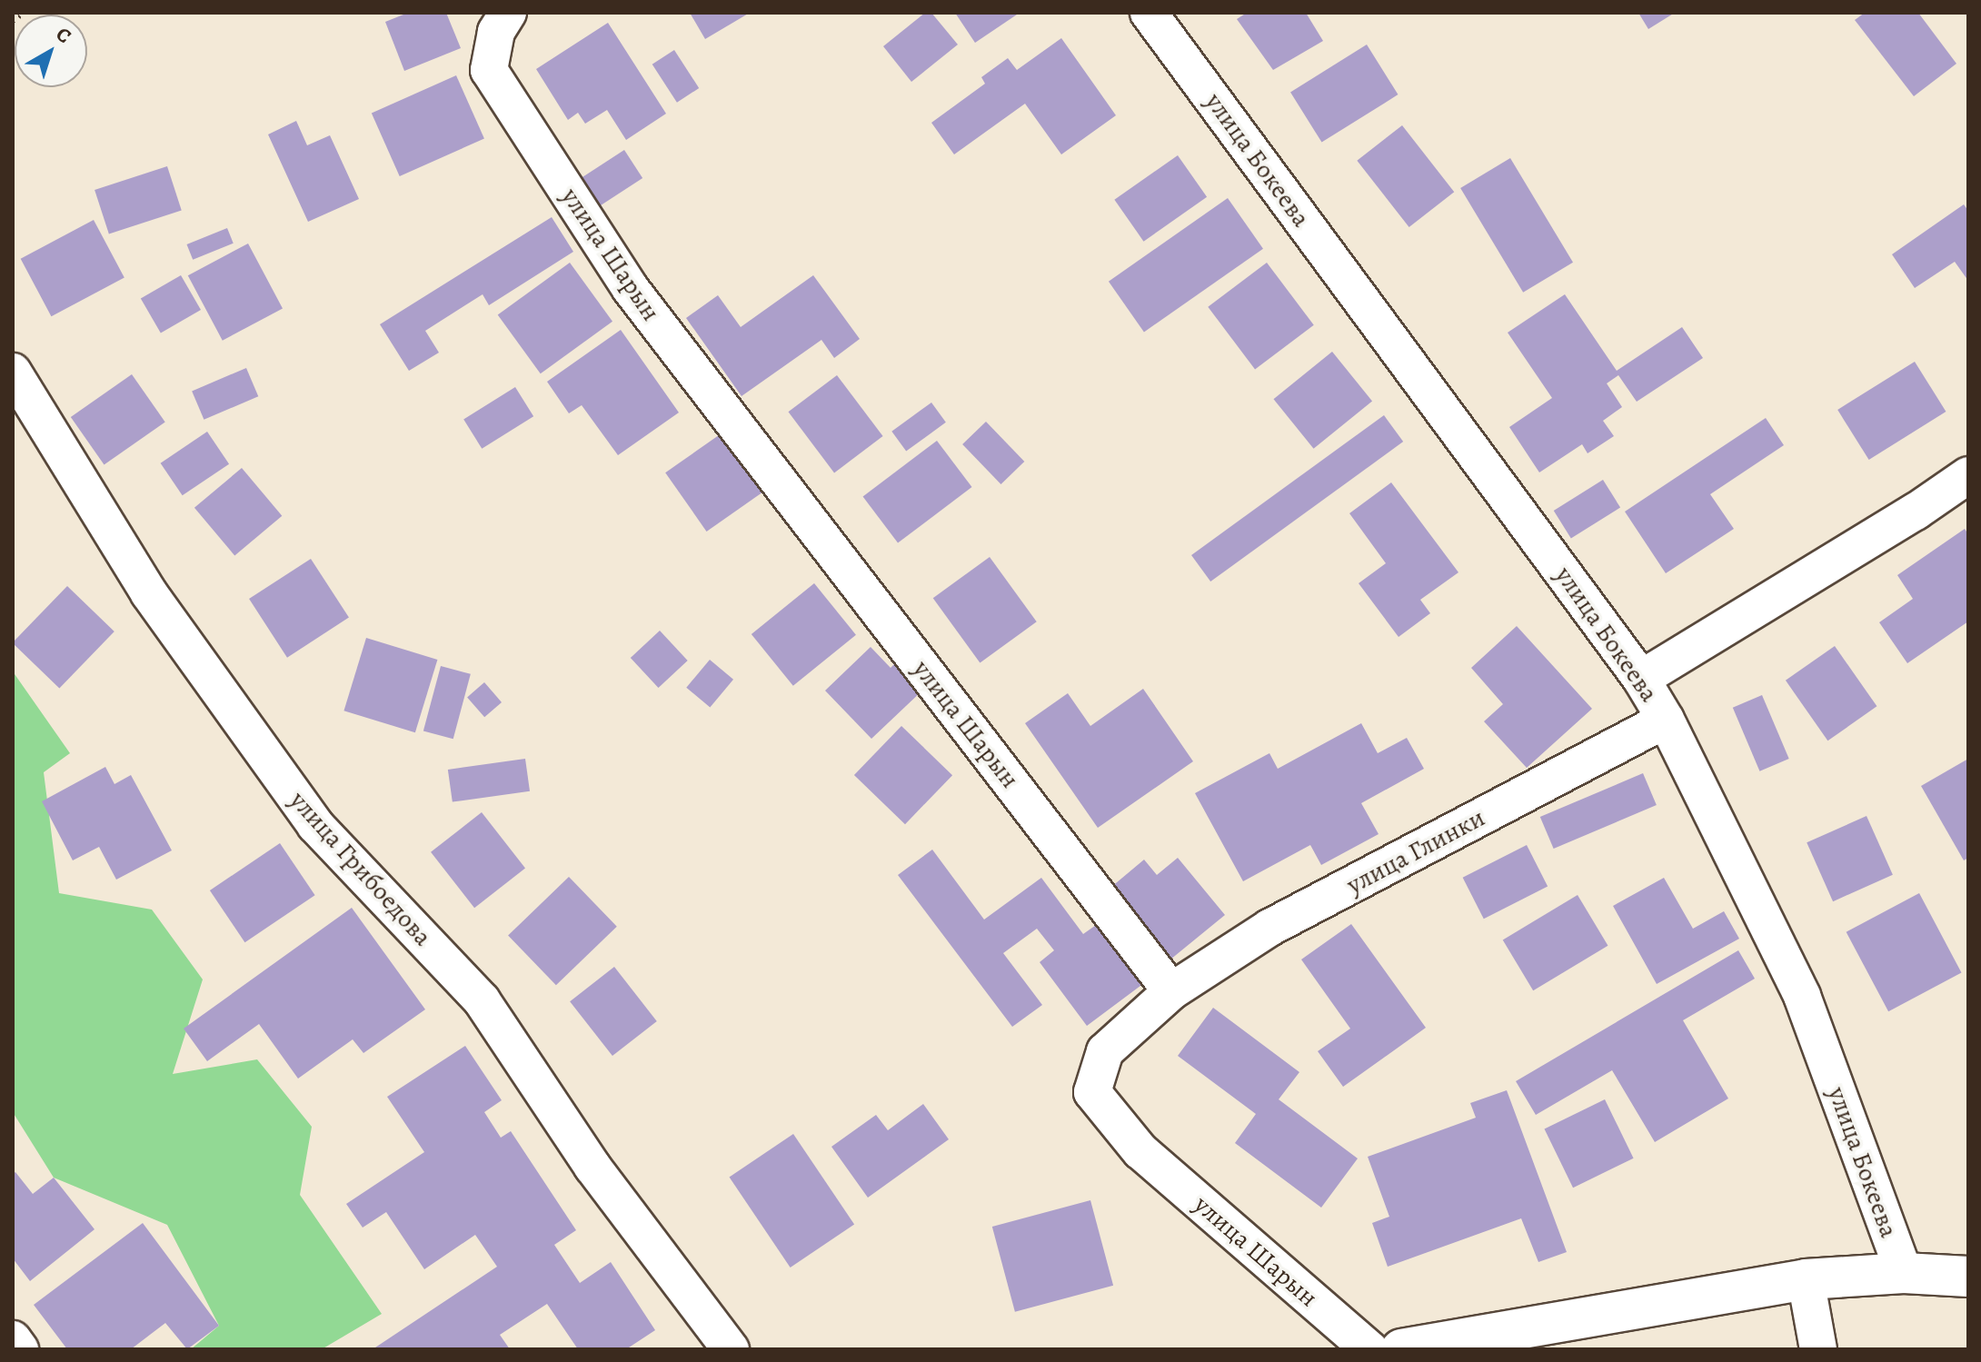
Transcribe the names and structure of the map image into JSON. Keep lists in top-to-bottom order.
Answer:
{
  "streets": {
    "street": [
      "улица Бокеева",
      "улица Шарын",
      "улица Глинки",
      "улица Грибоедова"
    ]
  },
  "crossings": [
    ["улица Бокеева", "улица Глинки"],
    ["улица Шарын", "улица Глинки"]
  ],
  "north": "top right"
}
